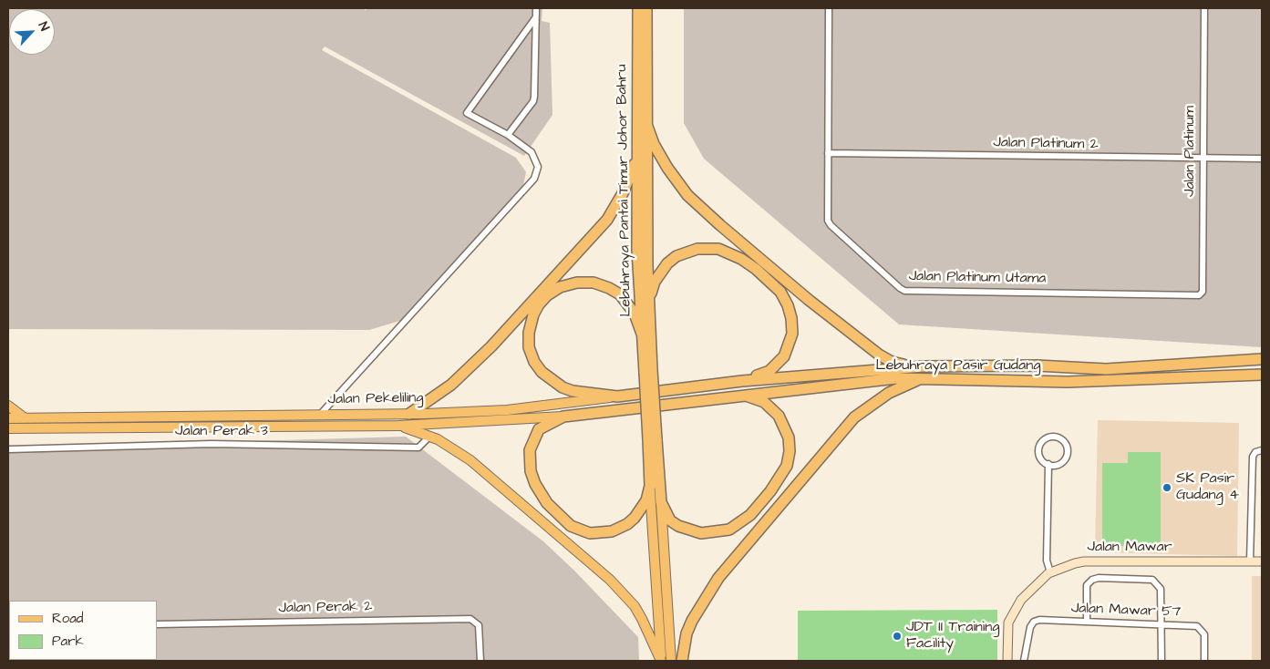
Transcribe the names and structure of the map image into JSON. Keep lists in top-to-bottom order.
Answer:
{
  "streets": {
    "highway": ["Lebuhraya Pantai Timur Johor Bahru", "Lebuhraya Pasir Gudang", "Jalan Pekeliling"],
    "street": [
      "Jalan Platinum 2",
      "Jalan Platinum",
      "Jalan Platinum Utama",
      "Jalan Perak 3",
      "Jalan Mawar",
      "Jalan Perak 2",
      "Jalan Mawar 57"
    ]
  },
  "crossings": [
    ["Jalan Platinum 2", "Jalan Platinum"],
    ["Jalan Platinum 2", "Jalan Platinum Utama"],
    ["Jalan Platinum", "Jalan Platinum Utama"],
    ["Lebuhraya Pasir Gudang", "Jalan Pekeliling"]
  ],
  "places": ["SK Pasir Gudang 4", "JDT II Training Facility"],
  "legend": ["Road", "Park"],
  "north": "top right"
}
